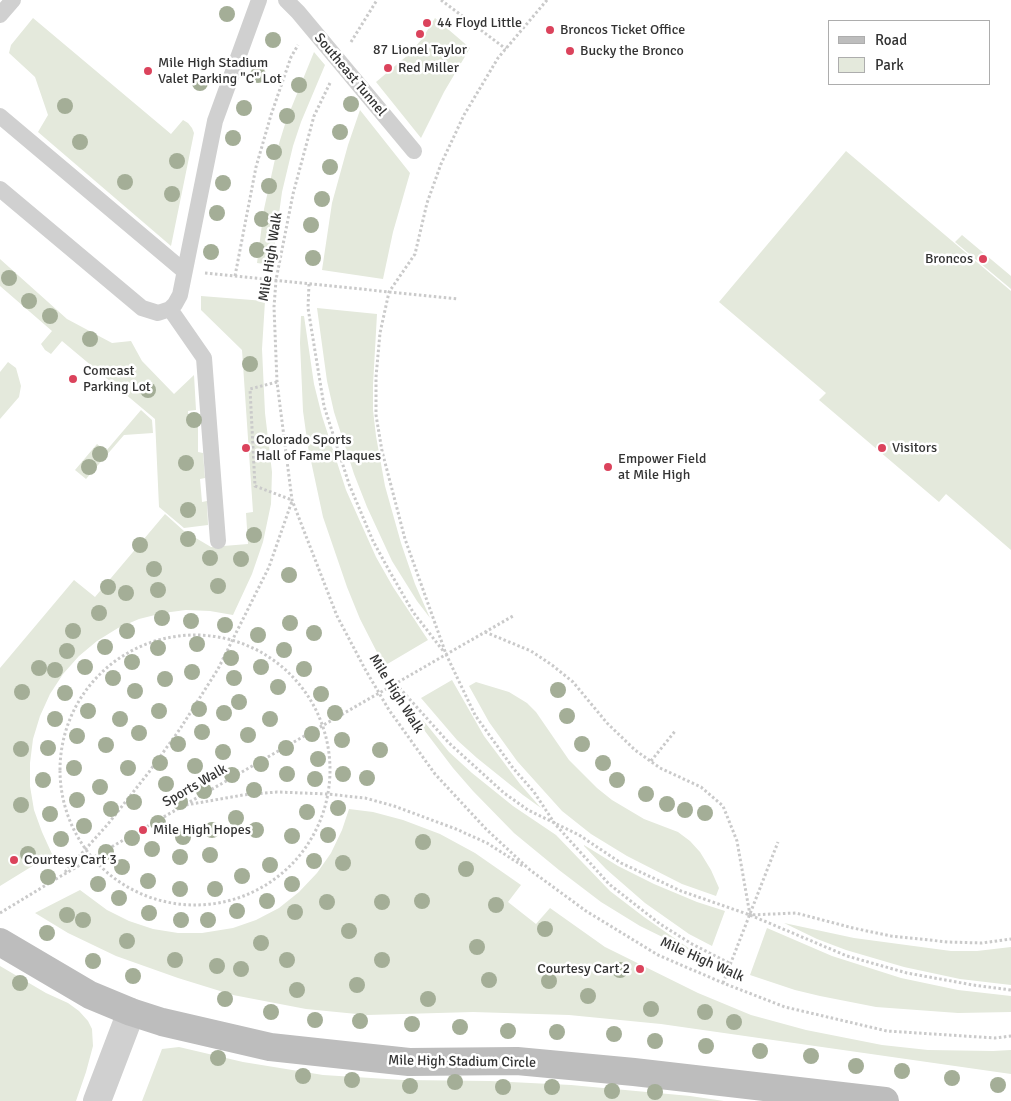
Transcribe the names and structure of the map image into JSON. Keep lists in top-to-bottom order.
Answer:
{
  "streets": {
    "street": ["Mile High Stadium Circle"],
    "lane": ["Southeast Tunnel"],
    "path": ["Mile High Walk", "Sports Walk"]
  },
  "crossings": [
    ["Southeast Tunnel", "Mile High Walk"],
    ["Mile High Walk", "Sports Walk"]
  ],
  "places": [
    "44 Floyd Little",
    "Broncos Ticket Office",
    "87 Lionel Taylor",
    "Bucky the Bronco",
    "Red Miller",
    "Mile High Stadium Valet Parking \"C\" Lot",
    "Broncos",
    "Comcast Parking Lot",
    "Colorado Sports Hall of Fame Plaques",
    "Visitors",
    "Empower Field at Mile High",
    "Mile High Hopes",
    "Courtesy Cart 3",
    "Courtesy Cart 2"
  ],
  "legend": ["Road", "Park"]
}
